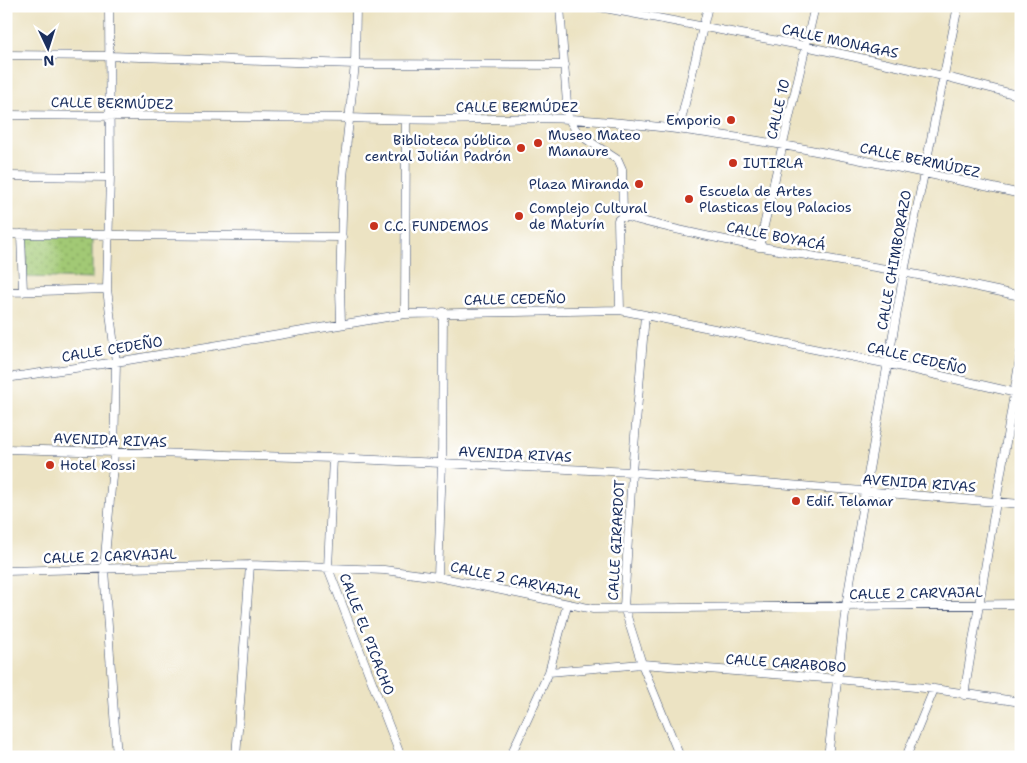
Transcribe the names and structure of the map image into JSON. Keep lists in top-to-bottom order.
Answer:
{
  "streets": {
    "street": [
      "CALLE MONAGAS",
      "CALLE BERMÚDEZ",
      "CALLE 10",
      "CALLE BOYACÁ",
      "CALLE CHIMBORAZO",
      "CALLE CEDEÑO",
      "AVENIDA RIVAS",
      "CALLE GIRARDOT",
      "CALLE 2 CARVAJAL",
      "CALLE EL PICACHO",
      "CALLE CARABOBO"
    ]
  },
  "crossings": [
    ["CALLE MONAGAS", "CALLE 10"],
    ["CALLE MONAGAS", "CALLE CHIMBORAZO"],
    ["CALLE BERMÚDEZ", "CALLE 10"],
    ["CALLE BERMÚDEZ", "CALLE CHIMBORAZO"],
    ["CALLE 10", "CALLE BOYACÁ"],
    ["CALLE BOYACÁ", "CALLE CHIMBORAZO"],
    ["CALLE CHIMBORAZO", "CALLE CEDEÑO"],
    ["CALLE CHIMBORAZO", "AVENIDA RIVAS"],
    ["CALLE CHIMBORAZO", "CALLE 2 CARVAJAL"],
    ["CALLE CHIMBORAZO", "CALLE CARABOBO"],
    ["CALLE CEDEÑO", "CALLE GIRARDOT"],
    ["AVENIDA RIVAS", "CALLE GIRARDOT"],
    ["AVENIDA RIVAS", "CALLE EL PICACHO"],
    ["CALLE GIRARDOT", "CALLE 2 CARVAJAL"],
    ["CALLE GIRARDOT", "CALLE CARABOBO"],
    ["CALLE 2 CARVAJAL", "CALLE EL PICACHO"]
  ],
  "places": [
    "Emporio",
    "Museo Mateo Manaure",
    "Biblioteca pública central Julián Padrón",
    "IUTIRLA",
    "Plaza Miranda",
    "Escuela de Artes Plasticas Eloy Palacios",
    "Complejo Cultural de Maturín",
    "C.C. FUNDEMOS",
    "Hotel Rossi",
    "Edif. Telamar"
  ],
  "north": "bottom"
}
